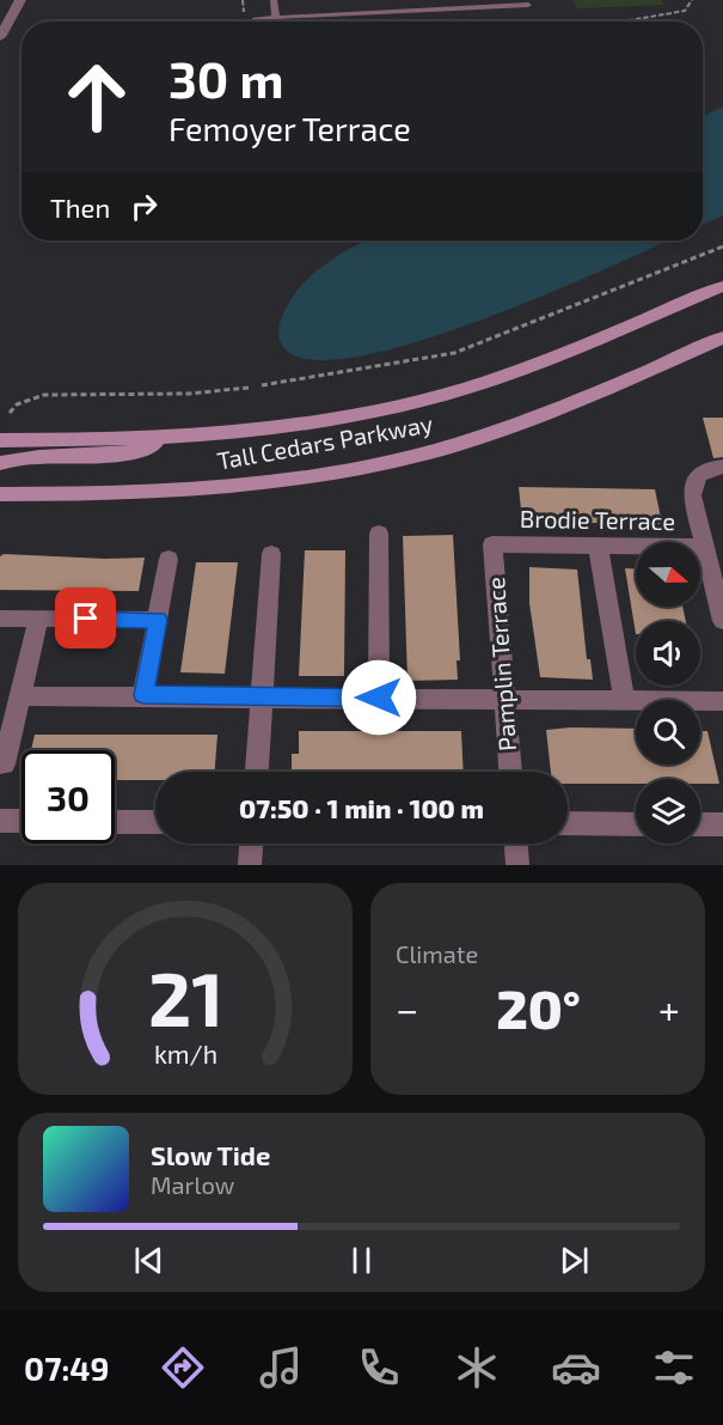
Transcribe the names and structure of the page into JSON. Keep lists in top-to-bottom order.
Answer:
{
  "streets": {
    "main road": ["Tall Cedars Parkway"],
    "street": ["Brodie Terrace", "Pamplin Terrace"]
  },
  "crossings": [
    ["Brodie Terrace", "Pamplin Terrace"]
  ],
  "north": "right",
  "page": {
    "turn": ["30 m", "Femoyer Terrace"],
    "then": "Then",
    "limit": "30",
    "trip": "07:50 · 1 min · 100 m",
    "tile": "Climate",
    "heat": ["−", "20°", "+"],
    "song": ["Slow Tide", "Marlow"],
    "tabs": "07:49",
    "gauge": ["21", "km/h"]
  }
}
